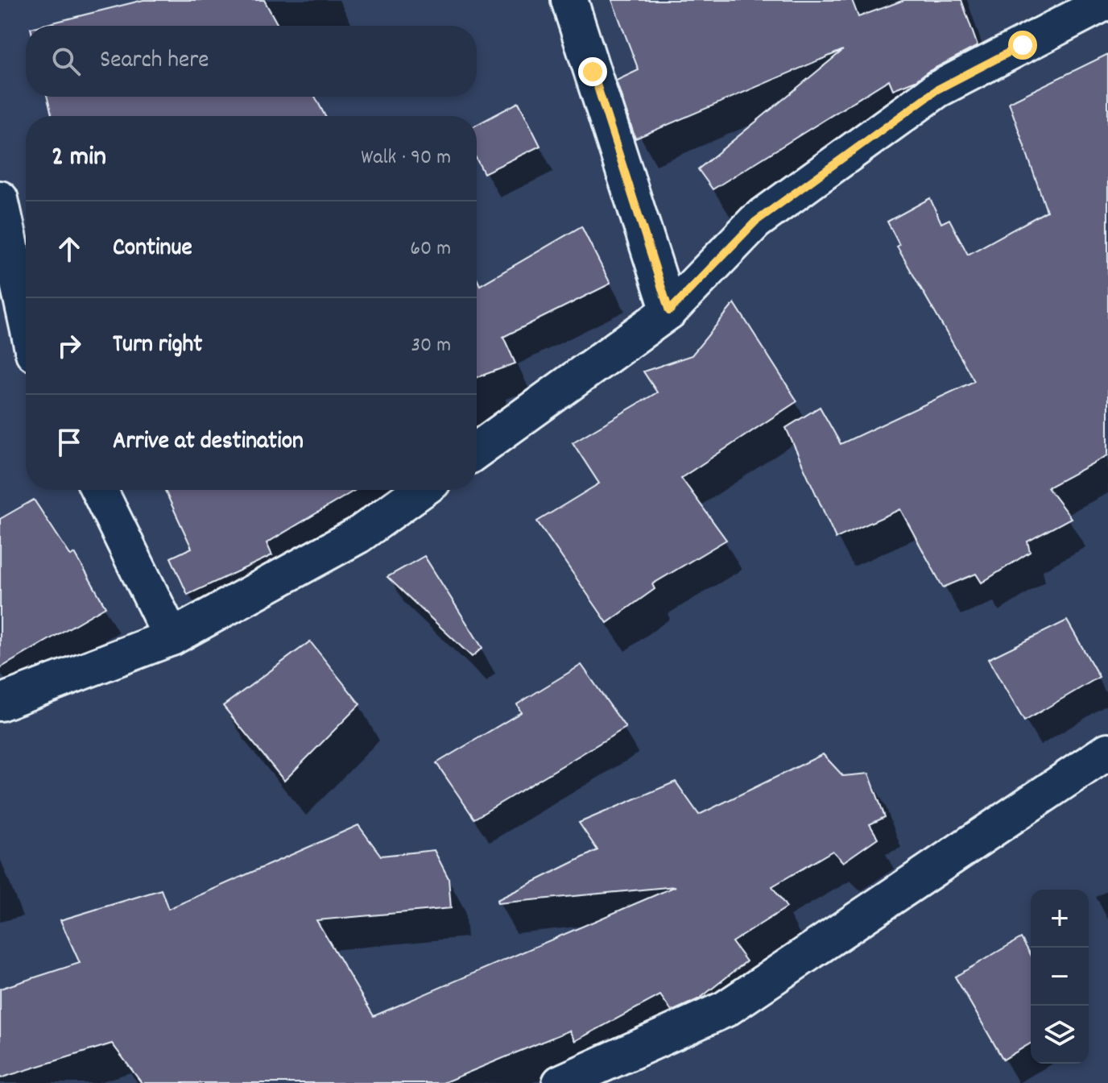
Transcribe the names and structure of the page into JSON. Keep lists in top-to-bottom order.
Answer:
{
  "page": {
    "search": "Search here",
    "heading": ["2 min", "Walk · 90 m"],
    "list": [
      ["Continue", "60 m"],
      ["Turn right", "30 m"],
      "Arrive at destination"
    ],
    "map_buttons": ["+", "−"]
  }
}
